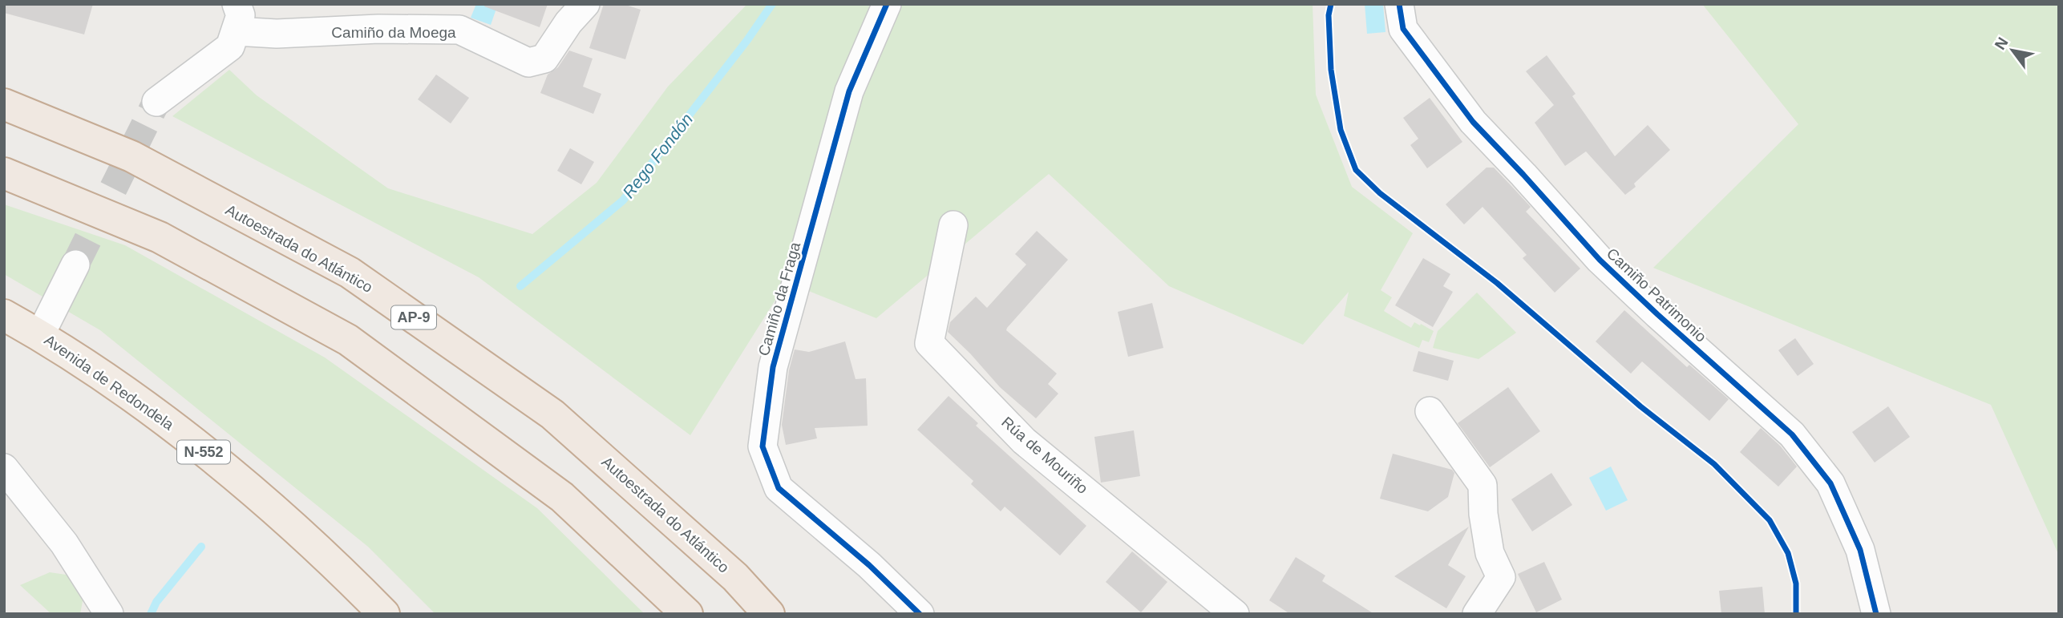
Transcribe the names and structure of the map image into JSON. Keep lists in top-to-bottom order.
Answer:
{
  "streets": {
    "highway": [
      "Autoestrada do Atlántico",
      "AP-9",
      "Avenida de Redondela",
      "N-552"
    ],
    "street": [
      "Camiño da Moega",
      "Camiño Patrimonio",
      "Camiño da Fraga",
      "Rúa de Mouriño"
    ]
  },
  "water": ["Rego Fondón"],
  "north": "top left"
}
